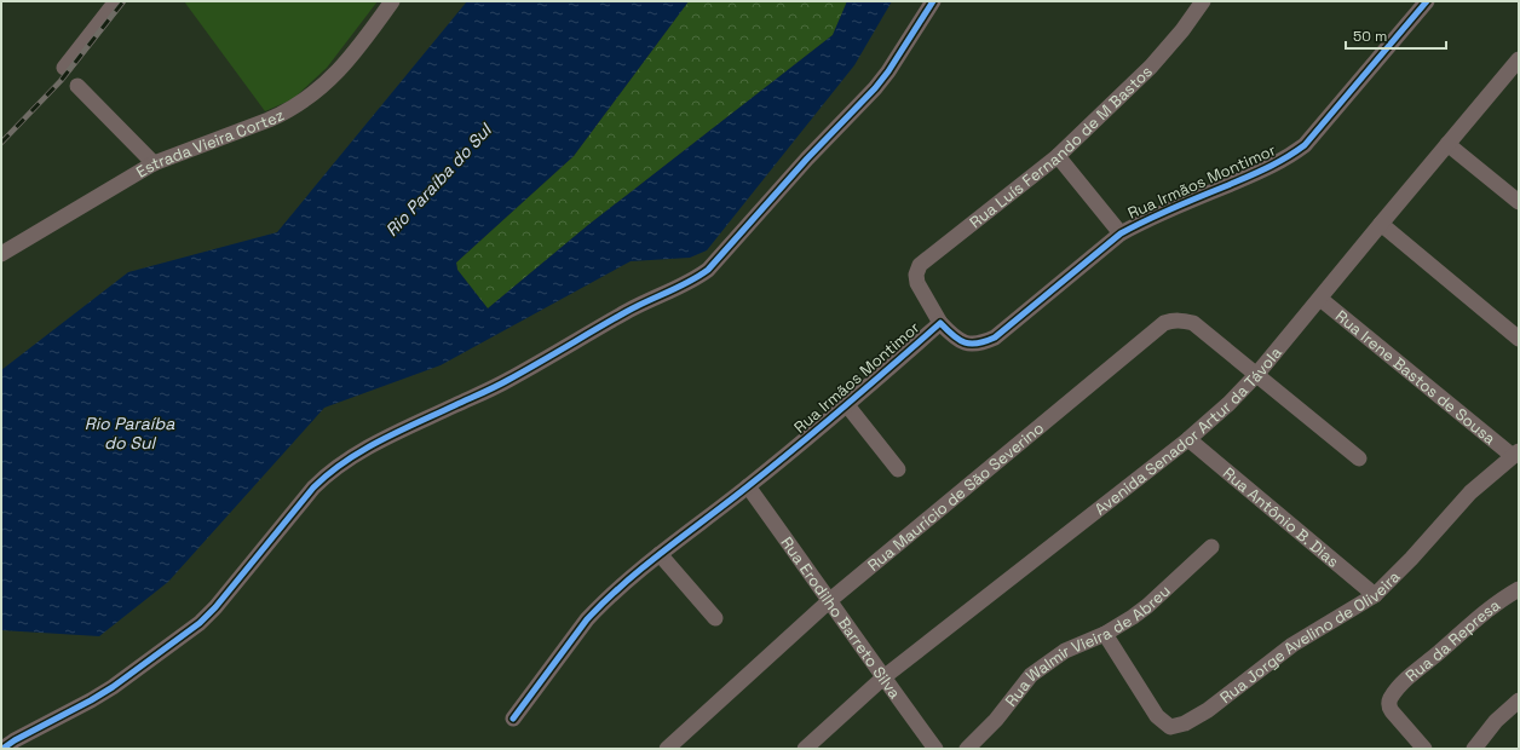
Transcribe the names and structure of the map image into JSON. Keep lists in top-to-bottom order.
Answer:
{
  "streets": {
    "street": [
      "Estrada Vieira Cortez",
      "Rua Luís Fernando de M Bastos",
      "Rua Irmãos Montimor",
      "Rua Irene Bastos de Sousa",
      "Avenida Senador Artur da Távola",
      "Rua Maurício de São Severino",
      "Rua Antônio B. Dias",
      "Rua Erodilho Barreto Silva",
      "Rua Jorge Avelino de Oliveira",
      "Rua da Represa",
      "Rua Walmir Vieira de Abreu"
    ]
  },
  "crossings": [
    ["Rua Luís Fernando de M Bastos", "Rua Irmãos Montimor"],
    ["Rua Irmãos Montimor", "Rua Erodilho Barreto Silva"],
    ["Rua Irene Bastos de Sousa", "Avenida Senador Artur da Távola"],
    ["Rua Irene Bastos de Sousa", "Rua Jorge Avelino de Oliveira"],
    ["Avenida Senador Artur da Távola", "Rua Maurício de São Severino"],
    ["Avenida Senador Artur da Távola", "Rua Antônio B. Dias"],
    ["Avenida Senador Artur da Távola", "Rua Erodilho Barreto Silva"],
    ["Rua Maurício de São Severino", "Rua Erodilho Barreto Silva"],
    ["Rua Antônio B. Dias", "Rua Jorge Avelino de Oliveira"],
    ["Rua Jorge Avelino de Oliveira", "Rua Walmir Vieira de Abreu"]
  ],
  "water": ["Rio Paraíba do Sul"],
  "scale_bar": "50 m"
}
